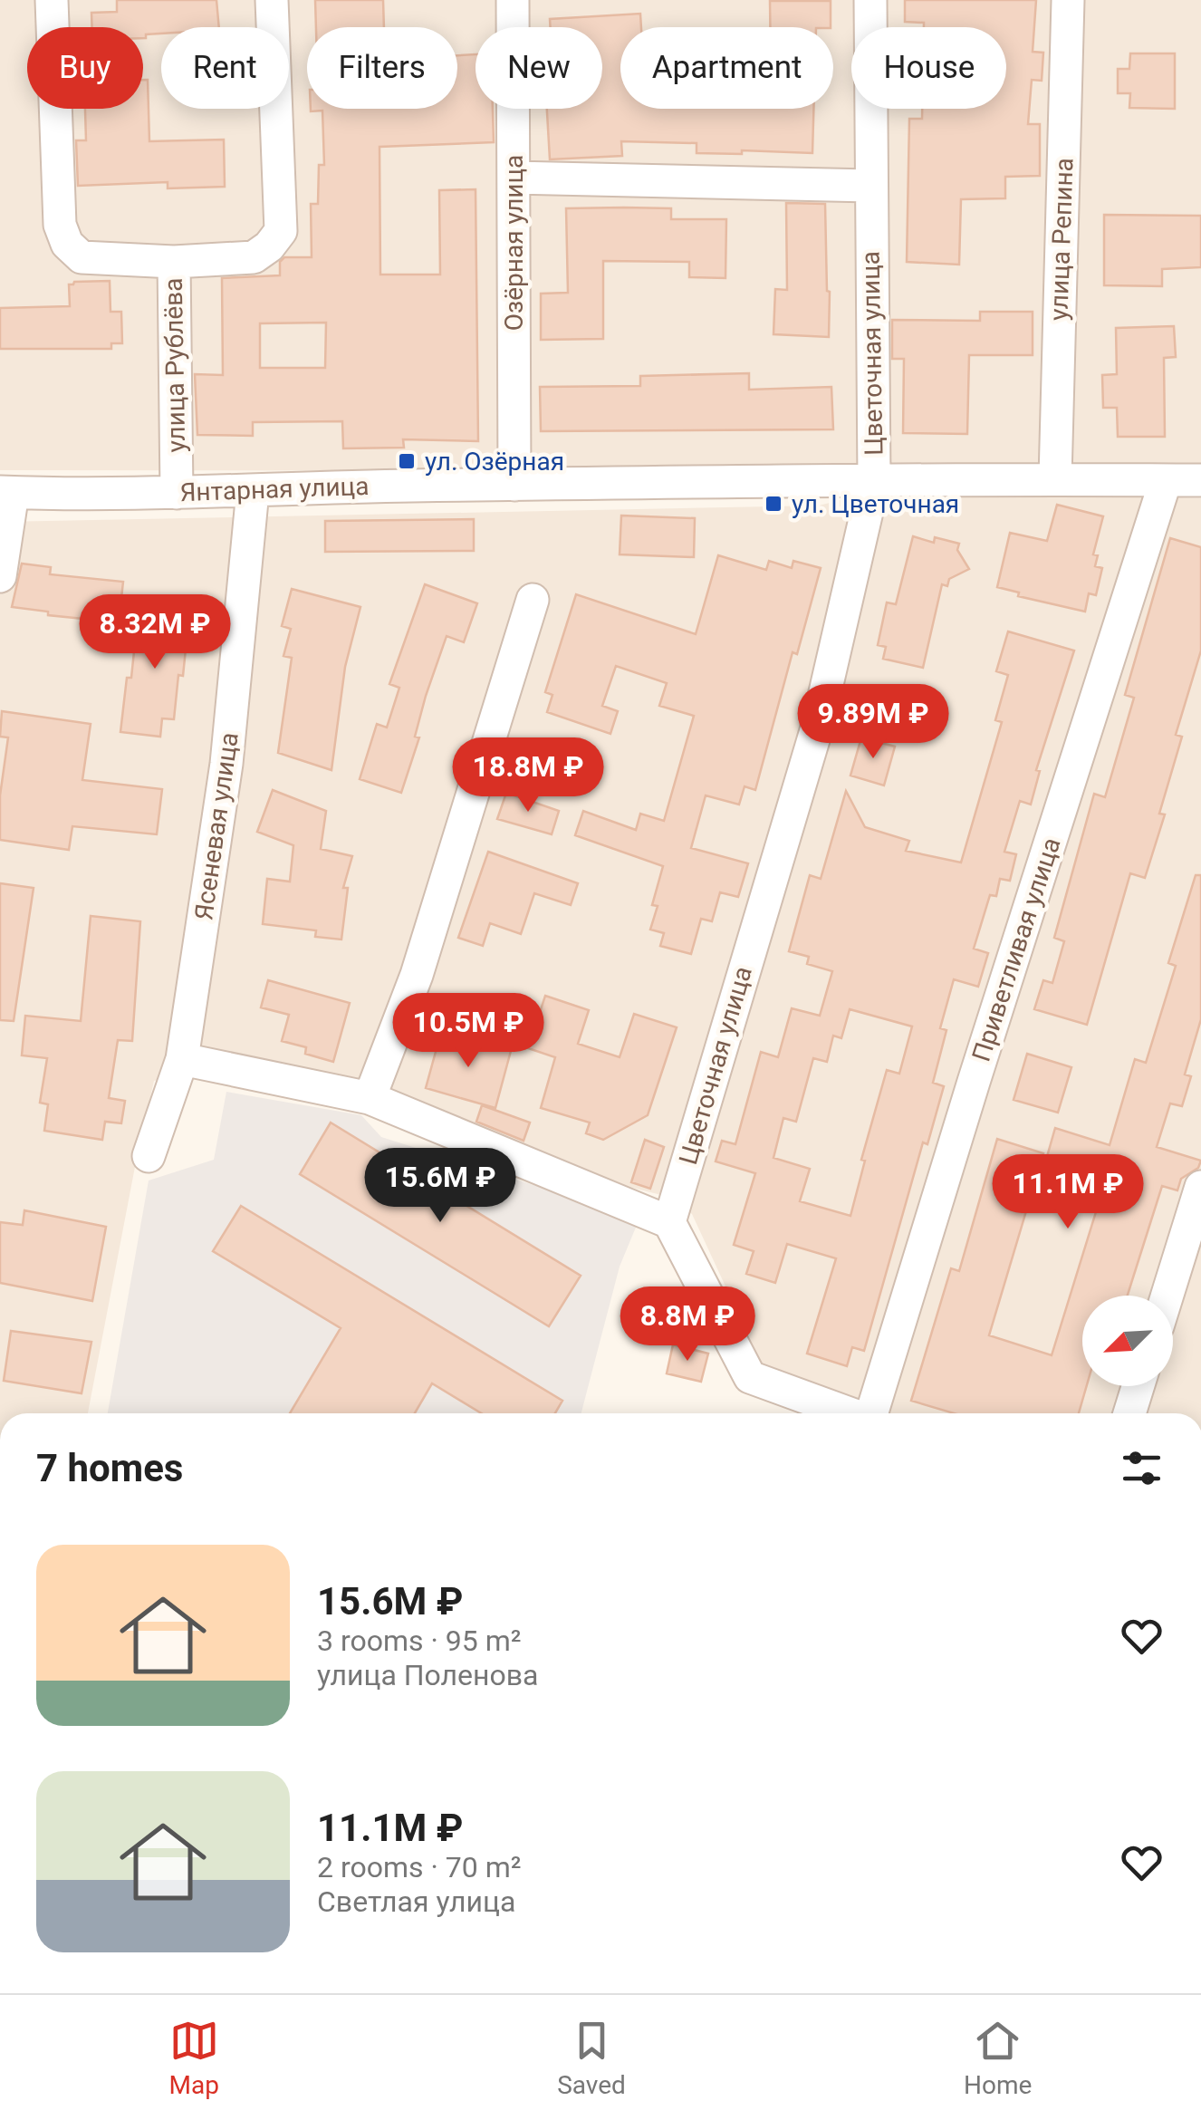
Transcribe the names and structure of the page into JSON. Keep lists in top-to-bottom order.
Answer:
{
  "streets": {
    "street": [
      "улица Репина",
      "Озёрная улица",
      "Цветочная улица",
      "улица Рублёва",
      "Янтарная улица",
      "Ясеневая улица",
      "Приветливая улица"
    ]
  },
  "crossings": [
    ["улица Репина", "Янтарная улица"],
    ["Озёрная улица", "Янтарная улица"],
    ["Цветочная улица", "Янтарная улица"],
    ["улица Рублёва", "Янтарная улица"],
    ["Янтарная улица", "Ясеневая улица"],
    ["Янтарная улица", "Приветливая улица"]
  ],
  "places": {
    "transit": ["ул. Озёрная", "ул. Цветочная"]
  },
  "north": "bottom left",
  "page": {
    "chip": [
      "Buy",
      "Rent",
      "Filters",
      "New",
      "Apartment",
      "House"
    ],
    "price": [
      "8.32M ₽",
      "9.89M ₽",
      "18.8M ₽",
      "10.5M ₽",
      "15.6M ₽",
      "11.1M ₽",
      "8.8M ₽"
    ],
    "heading": "7 homes",
    "list": [
      {
        "name": "15.6M ₽",
        "note": "3 rooms · 95 m² · улица Поленова"
      },
      {
        "name": "11.1M ₽",
        "note": "2 rooms · 70 m² · Светлая улица"
      }
    ],
    "tabs": ["Map", "Saved", "Home"]
  }
}
